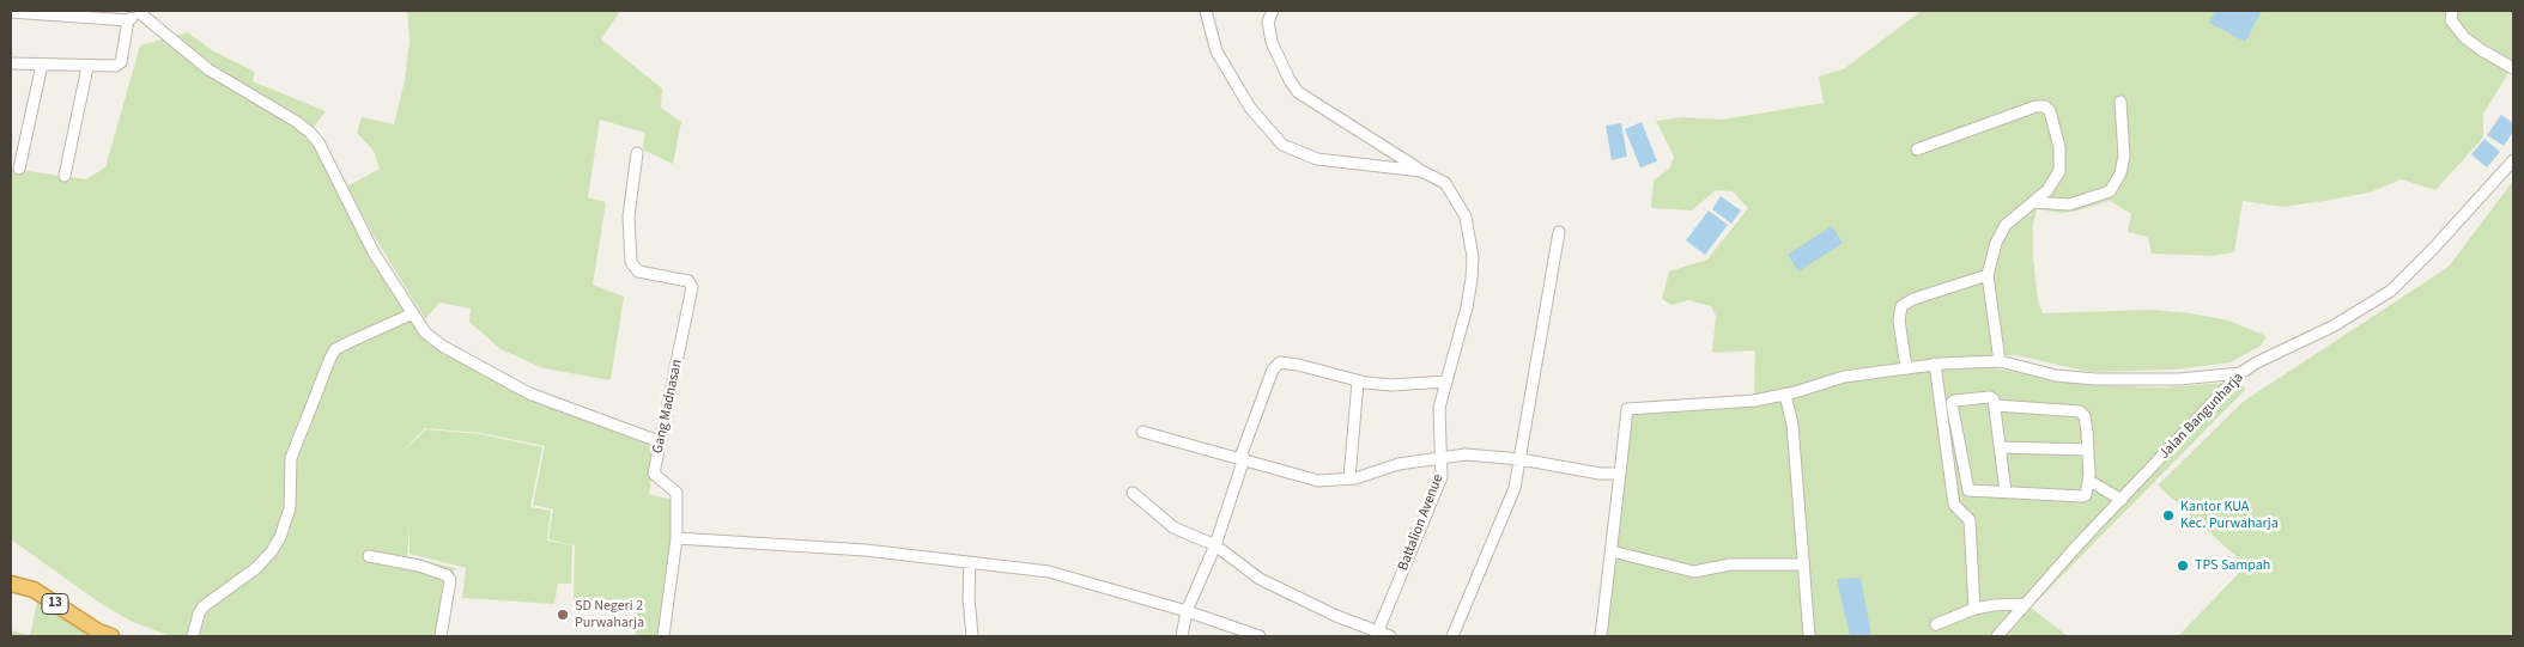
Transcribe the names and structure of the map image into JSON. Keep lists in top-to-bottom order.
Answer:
{
  "streets": {
    "highway": ["13"],
    "street": ["Gang Madnasan", "Jalan Bangunharja", "Battalion Avenue"]
  },
  "places": ["Kantor KUA Kec. Purwaharja", "TPS Sampah", "SD Negeri 2 Purwaharja"]
}
